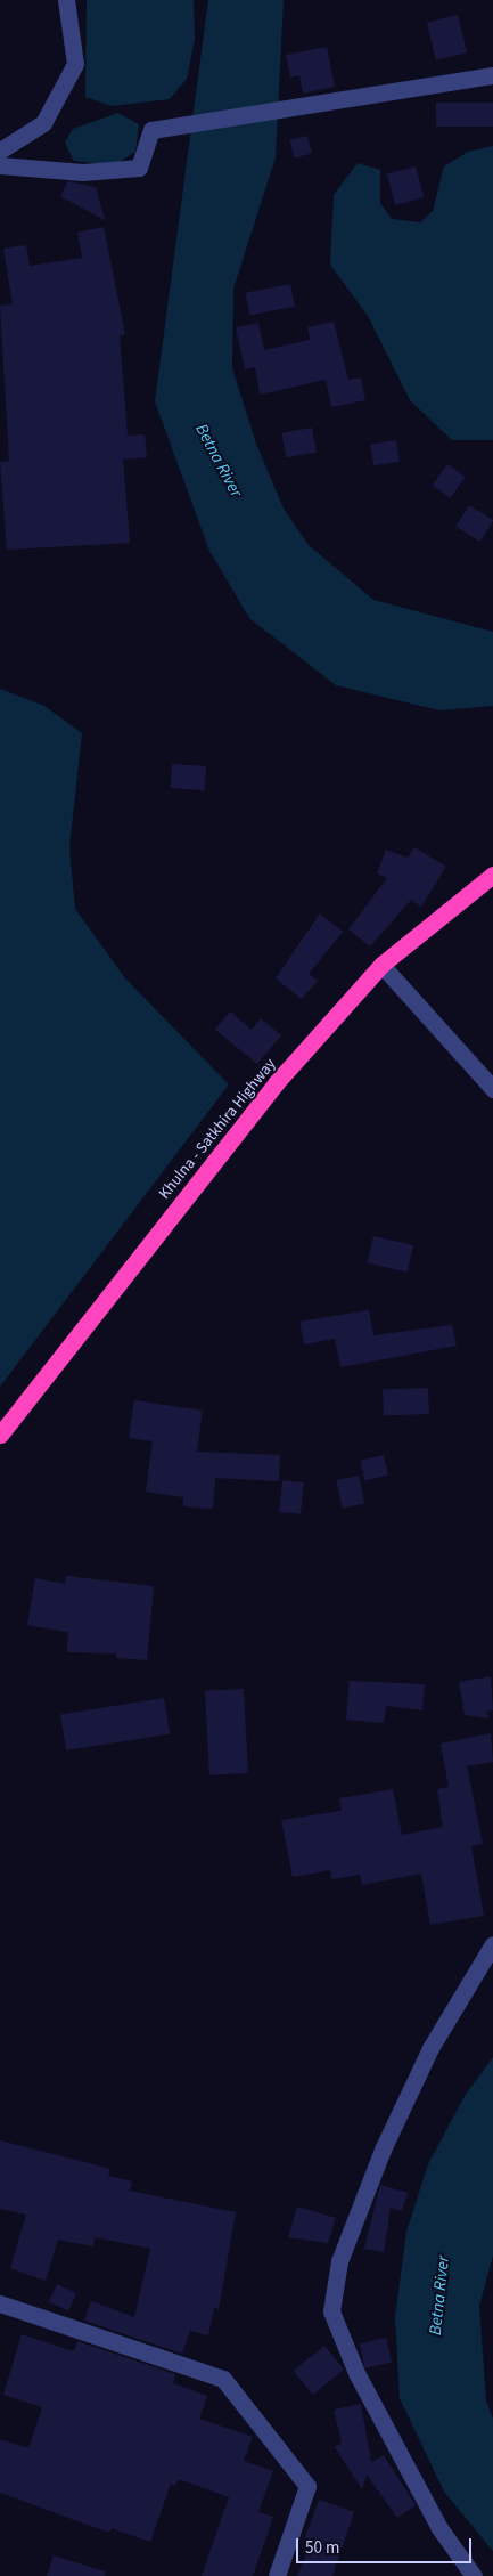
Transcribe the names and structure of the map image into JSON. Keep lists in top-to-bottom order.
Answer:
{
  "streets": {
    "highway": ["Khulna - Satkhira Highway"]
  },
  "water": ["Betna River"],
  "scale_bar": "50 m"
}
